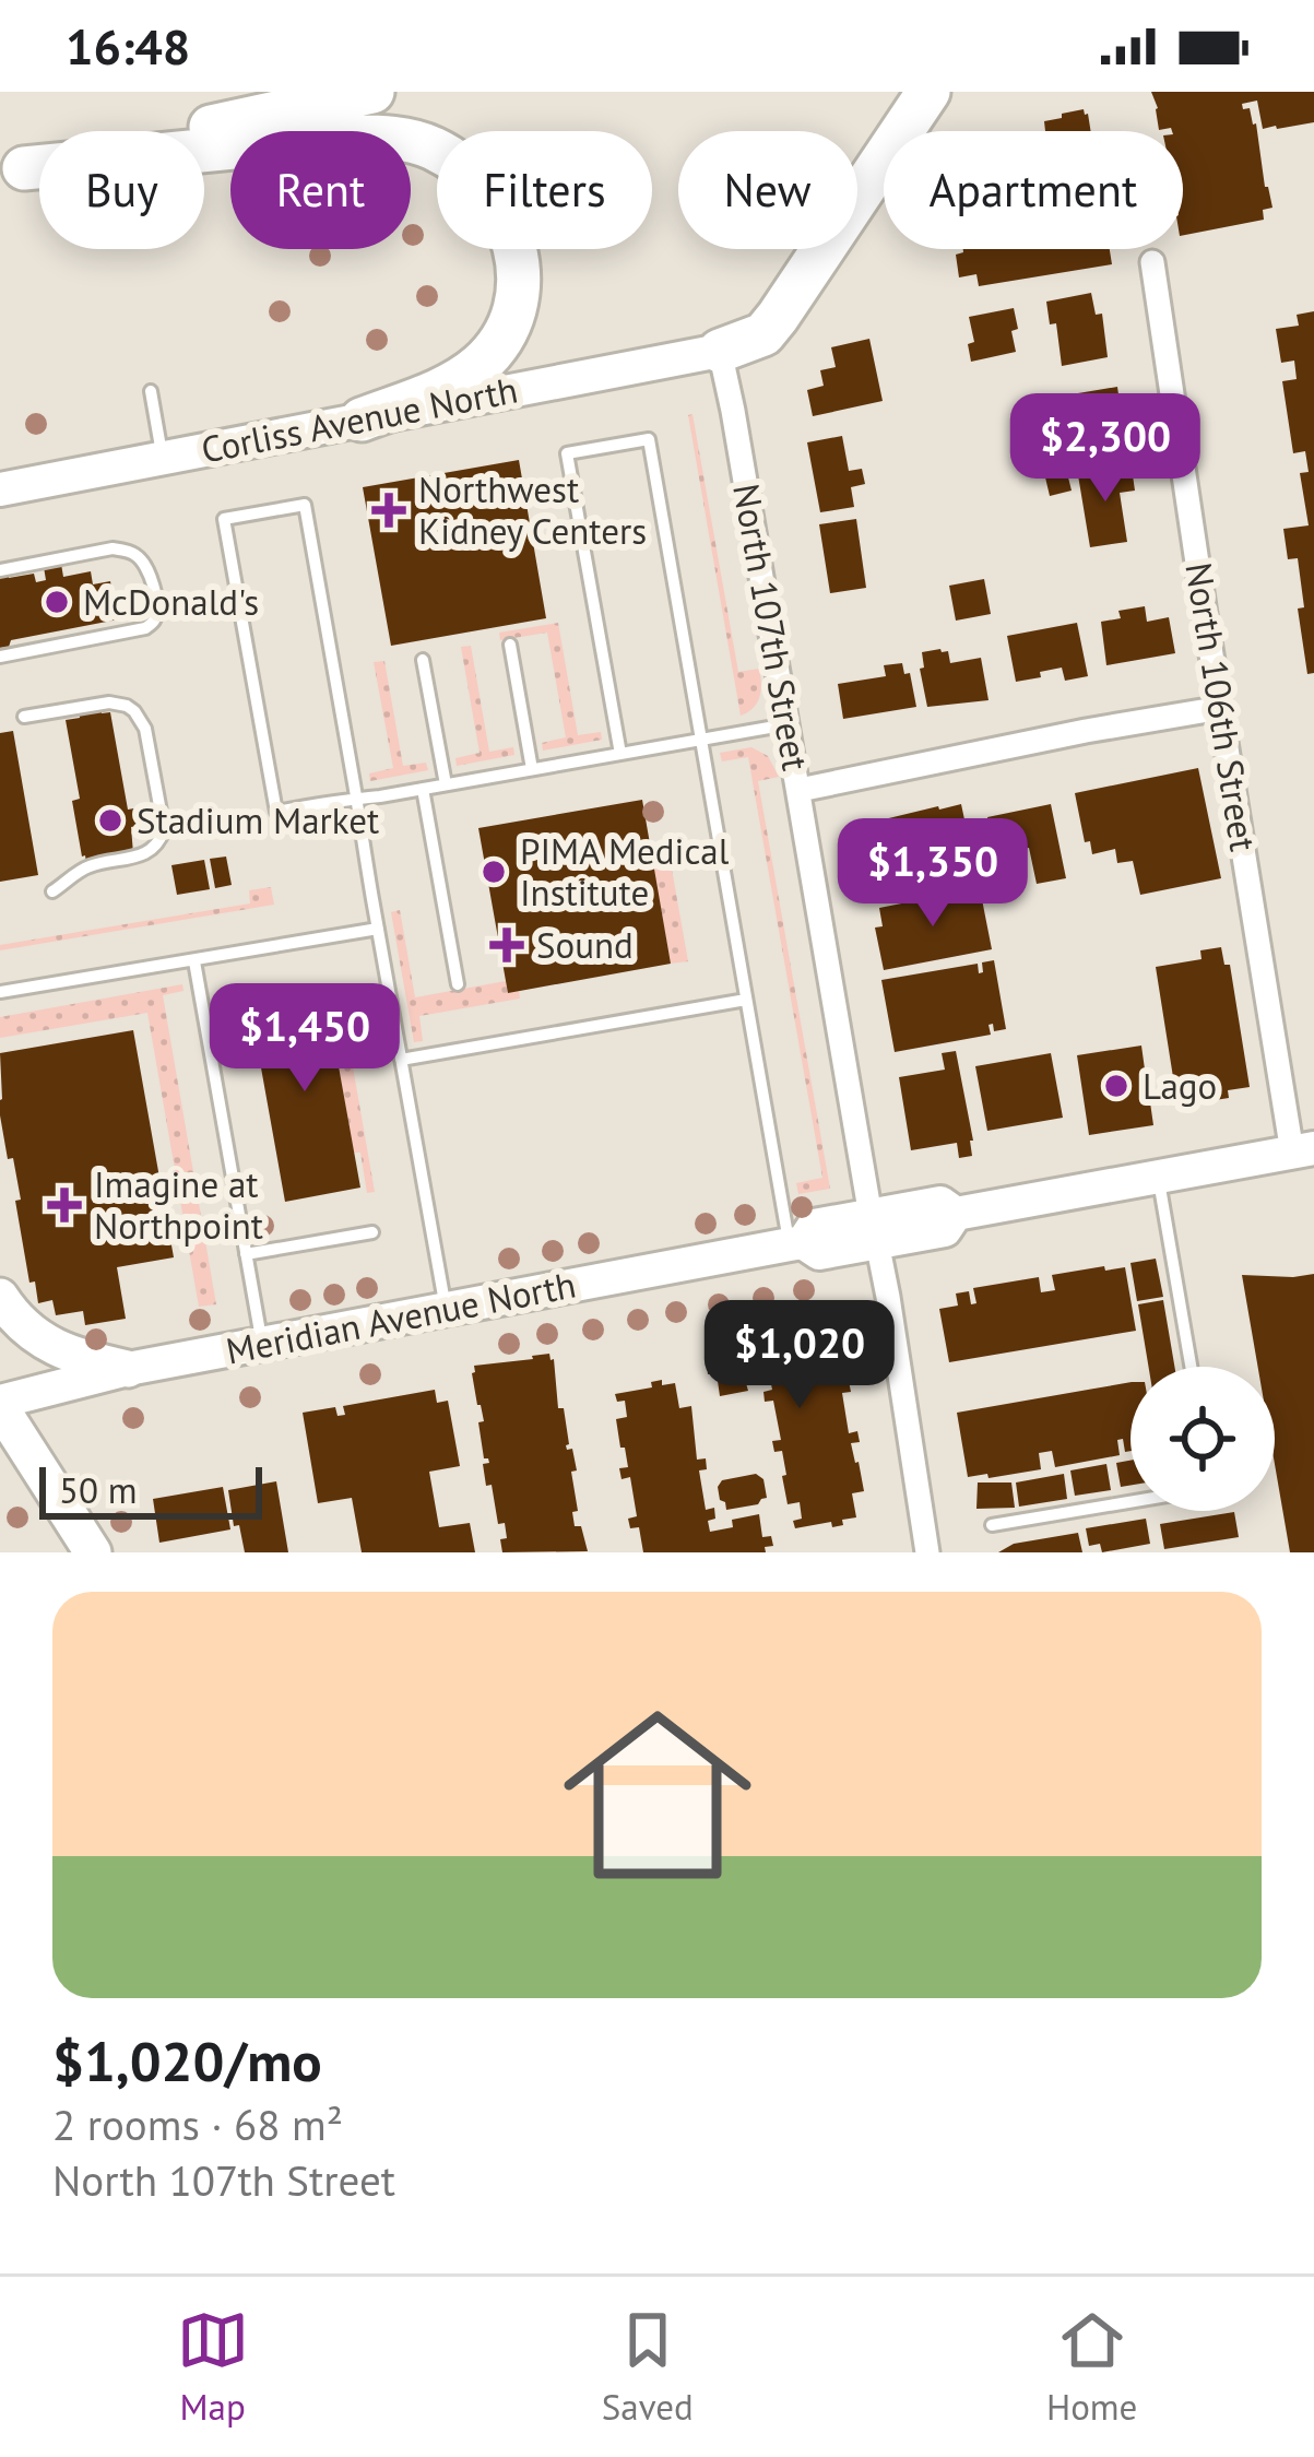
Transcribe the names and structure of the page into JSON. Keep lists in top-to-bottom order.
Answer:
{
  "streets": {
    "street": [
      "Corliss Avenue North",
      "North 107th Street",
      "North 106th Street",
      "Meridian Avenue North"
    ]
  },
  "crossings": [
    ["Corliss Avenue North", "North 107th Street"],
    ["North 107th Street", "Meridian Avenue North"],
    ["North 106th Street", "Meridian Avenue North"]
  ],
  "places": {
    "health": ["Northwest Kidney Centers", "Sound", "Imagine at Northpoint"],
    "other": [
      "McDonald's",
      "Stadium Market",
      "PIMA Medical Institute",
      "Lago"
    ]
  },
  "scale_bar": "50 m",
  "page": {
    "status": "16:48",
    "chip": [
      "Buy",
      "Rent",
      "Filters",
      "New",
      "Apartment"
    ],
    "price": [
      "$2,300",
      "$1,350",
      "$1,450",
      "$1,020"
    ],
    "scale": "50 m",
    "list": [
      {
        "name": "$1,020/mo",
        "note": "2 rooms · 68 m² · North 107th Street"
      }
    ],
    "tabs": ["Map", "Saved", "Home"]
  }
}
